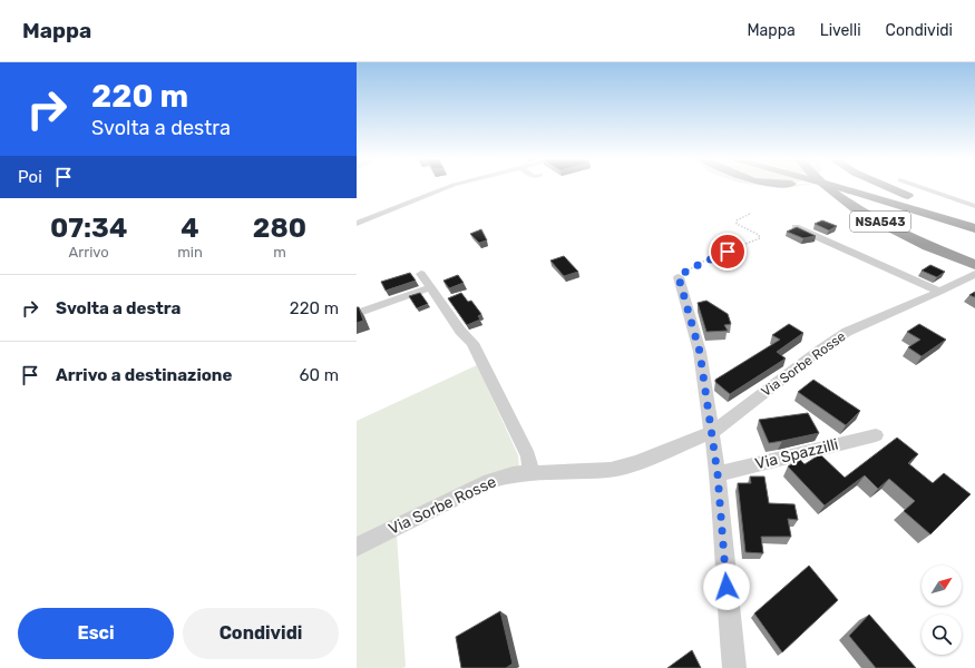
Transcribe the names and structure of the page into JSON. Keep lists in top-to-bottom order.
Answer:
{
  "streets": {
    "highway": ["NSA543"],
    "street": ["Via Sorbe Rosse", "Via Spazzilli"]
  },
  "north": "top right",
  "page": {
    "header": "Mappa",
    "nav": ["Mappa", "Livelli", "Condividi"],
    "turn": ["220 m", "Svolta a destra"],
    "then": "Poi",
    "eta": [
      "07:34",
      "Arrivo",
      "4",
      "min",
      "280",
      "m"
    ],
    "list": [
      {
        "name": "Svolta a destra",
        "value": "220 m"
      },
      {
        "name": "Arrivo a destinazione",
        "value": "60 m"
      }
    ],
    "buttons": ["Esci", "Condividi"]
  }
}
